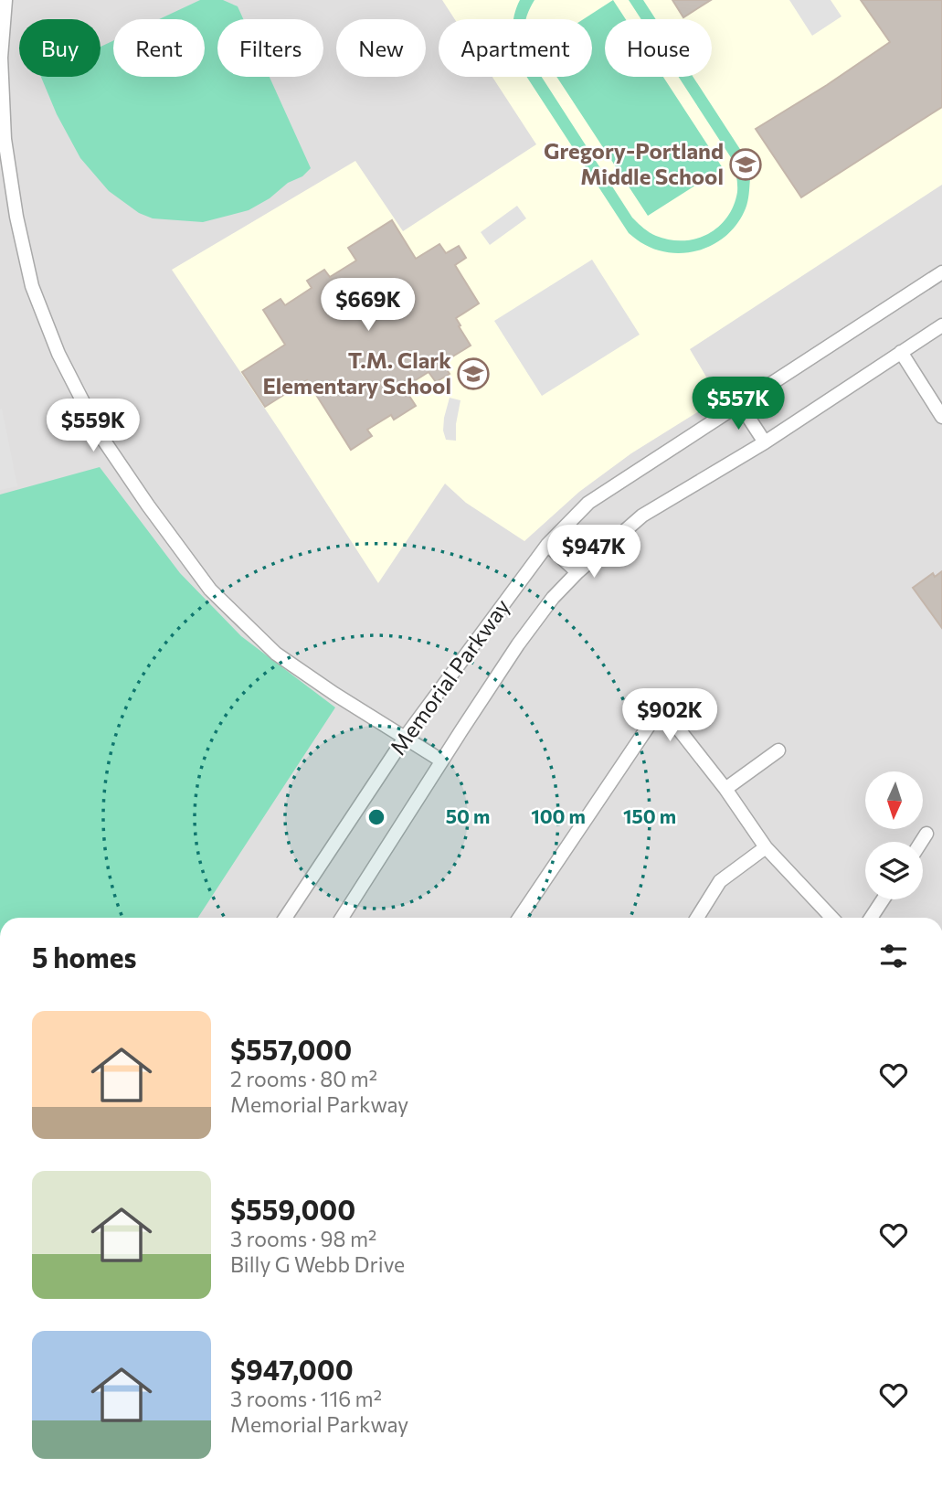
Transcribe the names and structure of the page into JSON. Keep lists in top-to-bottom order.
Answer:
{
  "streets": {
    "street": ["Memorial Parkway"]
  },
  "places": {
    "school or university": ["Gregory-Portland Middle School", "T.M. Clark Elementary School"]
  },
  "north": "bottom",
  "page": {
    "chip": [
      "Buy",
      "Rent",
      "Filters",
      "New",
      "Apartment",
      "House"
    ],
    "price": [
      "$669K",
      "$557K",
      "$559K",
      "$947K",
      "$902K"
    ],
    "heading": "5 homes",
    "list": [
      {
        "name": "$557,000",
        "note": "2 rooms · 80 m² · Memorial Parkway"
      },
      {
        "name": "$559,000",
        "note": "3 rooms · 98 m² · Billy G Webb Drive"
      },
      {
        "name": "$947,000",
        "note": "3 rooms · 116 m² · Memorial Parkway"
      }
    ]
  },
  "rings": ["50 m", "100 m", "150 m"]
}
